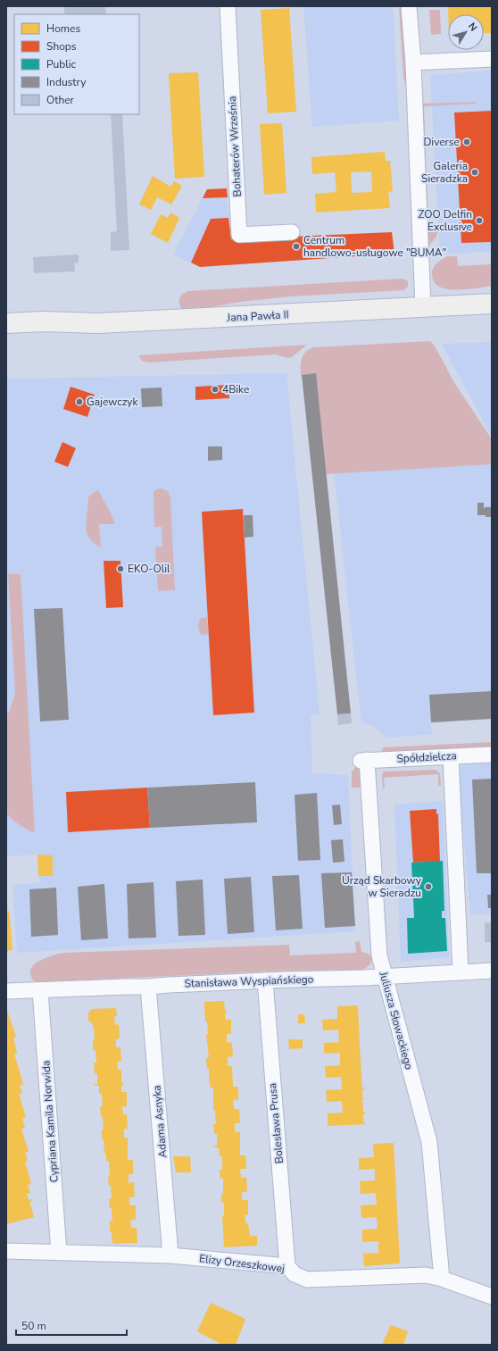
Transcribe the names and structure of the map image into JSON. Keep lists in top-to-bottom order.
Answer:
{
  "streets": {
    "main road": ["Jana Pawła II"],
    "street": [
      "Bohaterów Września",
      "Spółdzielcza",
      "Stanisława Wyspiańskiego",
      "Juliusza Słowackiego",
      "Cypriana Kamila Norwida",
      "Adama Asnyka",
      "Bolesława Prusa",
      "Elizy Orzeszkowej"
    ]
  },
  "crossings": [
    ["Spółdzielcza", "Juliusza Słowackiego"],
    ["Stanisława Wyspiańskiego", "Juliusza Słowackiego"],
    ["Stanisława Wyspiańskiego", "Cypriana Kamila Norwida"],
    ["Stanisława Wyspiańskiego", "Adama Asnyka"],
    ["Stanisława Wyspiańskiego", "Bolesława Prusa"],
    ["Juliusza Słowackiego", "Elizy Orzeszkowej"],
    ["Cypriana Kamila Norwida", "Elizy Orzeszkowej"],
    ["Adama Asnyka", "Elizy Orzeszkowej"],
    ["Bolesława Prusa", "Elizy Orzeszkowej"]
  ],
  "places": [
    "Diverse",
    "Galeria Sieradzka",
    "ZOO Delfin Exclusive",
    "Centrum handlowo-usługowe \"BUMA\"",
    "4Bike",
    "Gajewczyk",
    "EKO-Olil",
    "Urząd Skarbowy w Sieradzu"
  ],
  "legend": [
    "Homes",
    "Shops",
    "Public",
    "Industry",
    "Other"
  ],
  "scale_bar": "50 m",
  "north": "top right"
}
